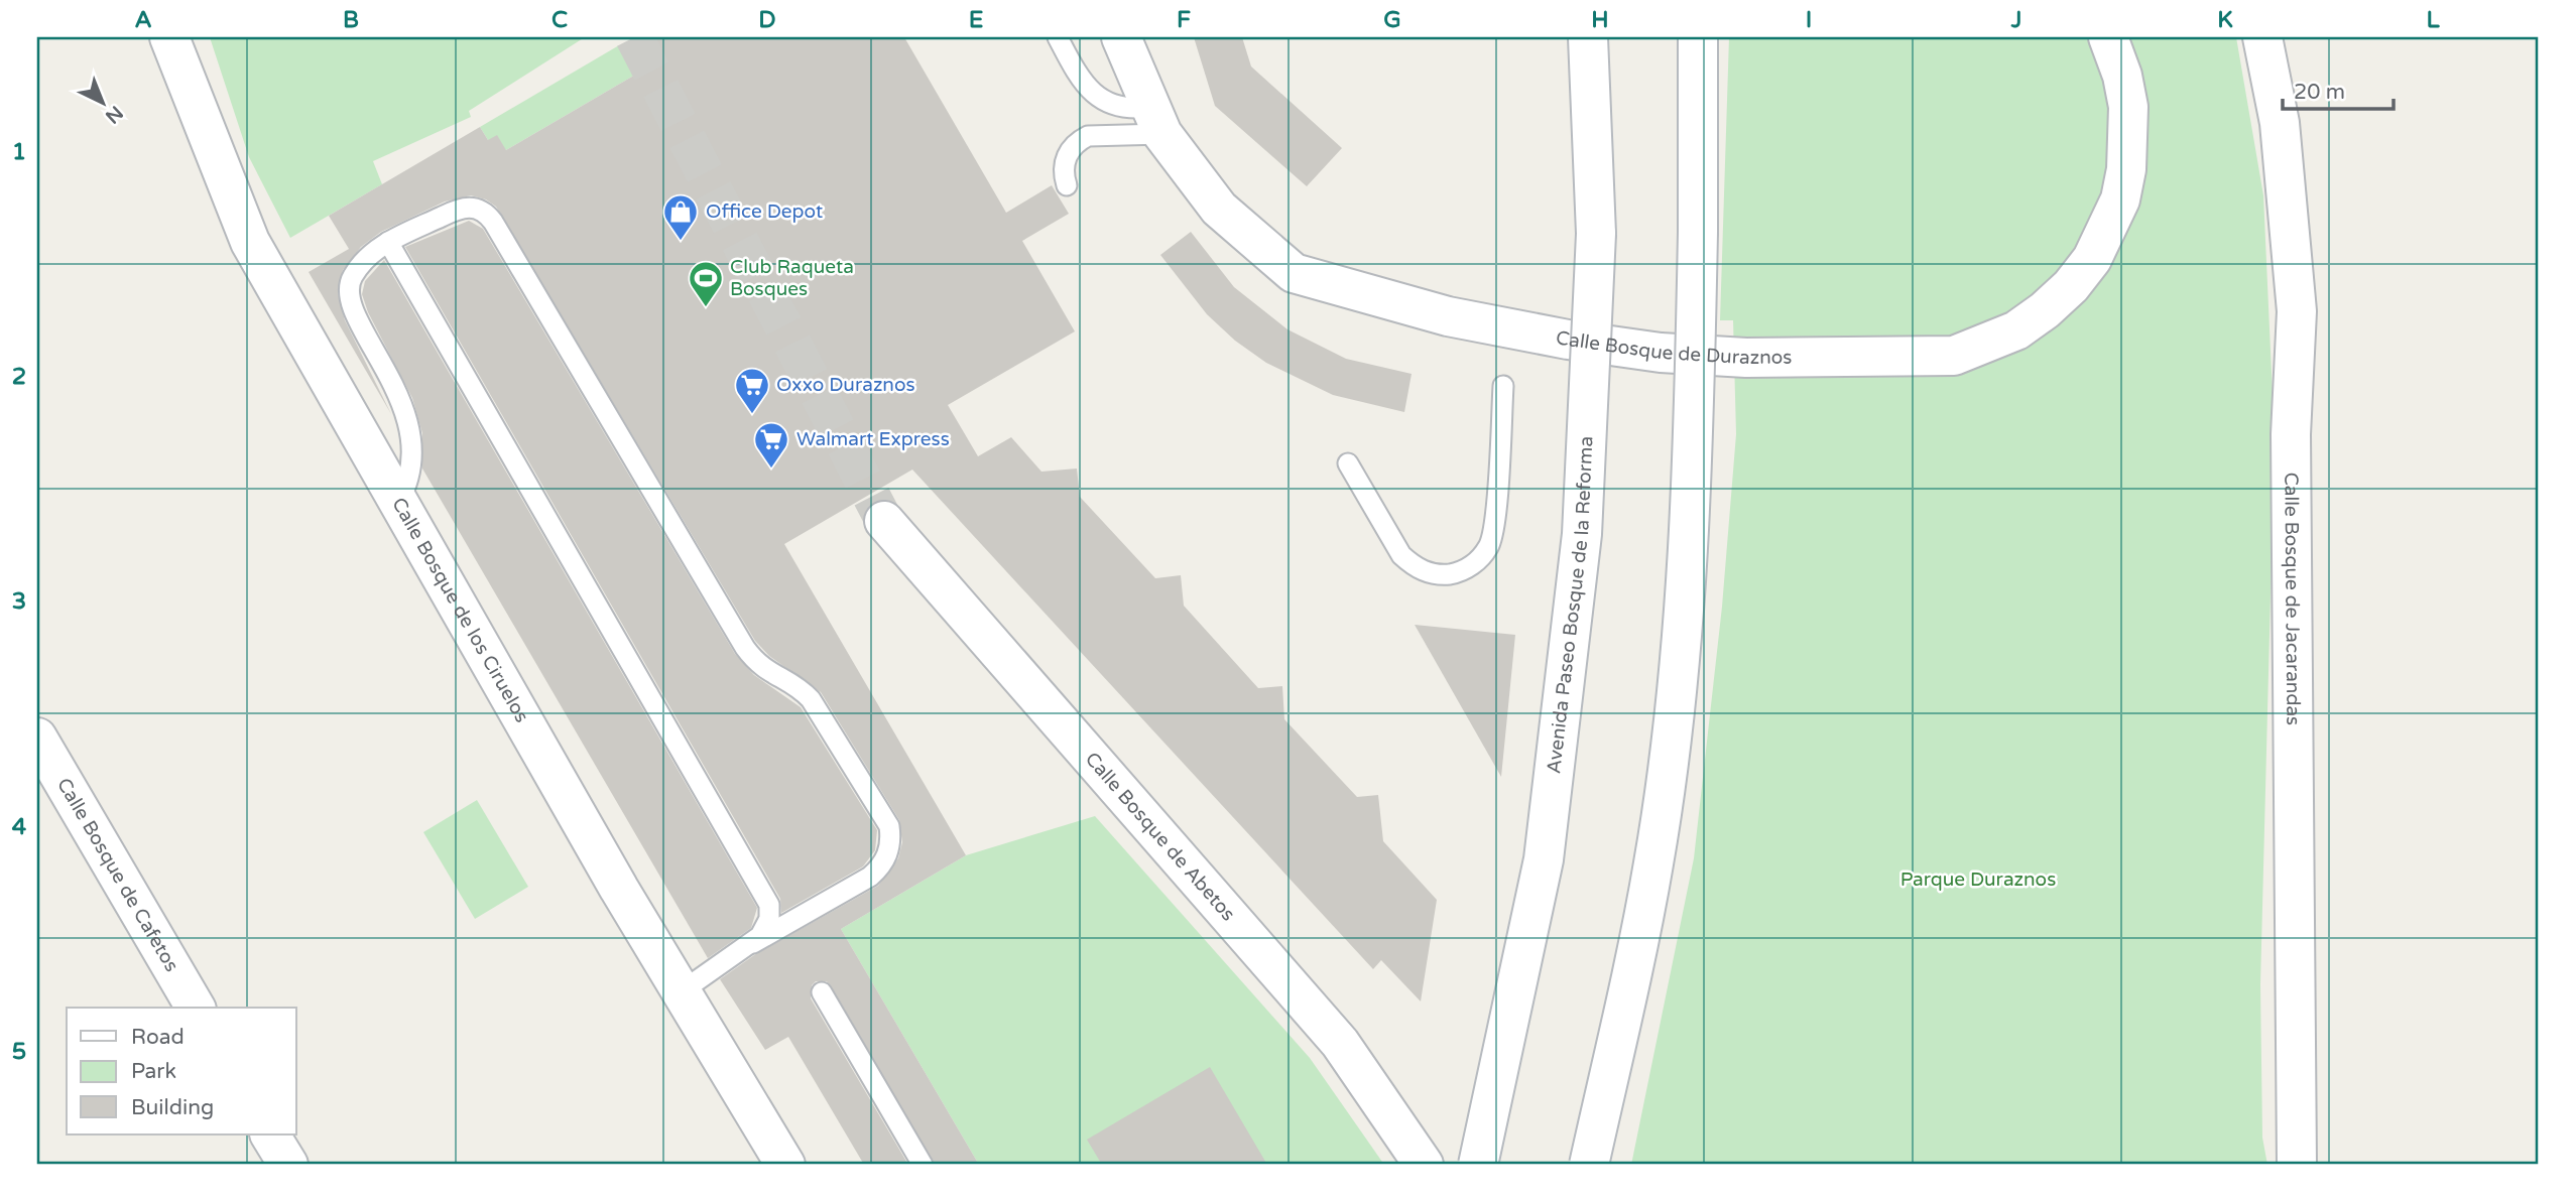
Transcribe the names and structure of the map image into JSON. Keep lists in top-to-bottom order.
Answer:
{
  "streets": {
    "street": [
      "Calle Bosque de Duraznos",
      "Calle Bosque de Jacarandas",
      "Avenida Paseo Bosque de la Reforma",
      "Calle Bosque de los Ciruelos",
      "Calle Bosque de Abetos",
      "Calle Bosque de Cafetos"
    ]
  },
  "parks": ["Parque Duraznos"],
  "places": {
    "shop": ["Office Depot"],
    "sports": ["Club Raqueta Bosques"],
    "supermarket": ["Oxxo Duraznos", "Walmart Express"]
  },
  "legend": ["Road", "Park", "Building"],
  "scale_bar": "20 m",
  "north": "bottom right",
  "grid": {
    "columns": [
      "A",
      "B",
      "C",
      "D",
      "E",
      "F",
      "G",
      "H",
      "I",
      "J",
      "K",
      "L"
    ],
    "rows": [
      "1",
      "2",
      "3",
      "4",
      "5"
    ]
  }
}
